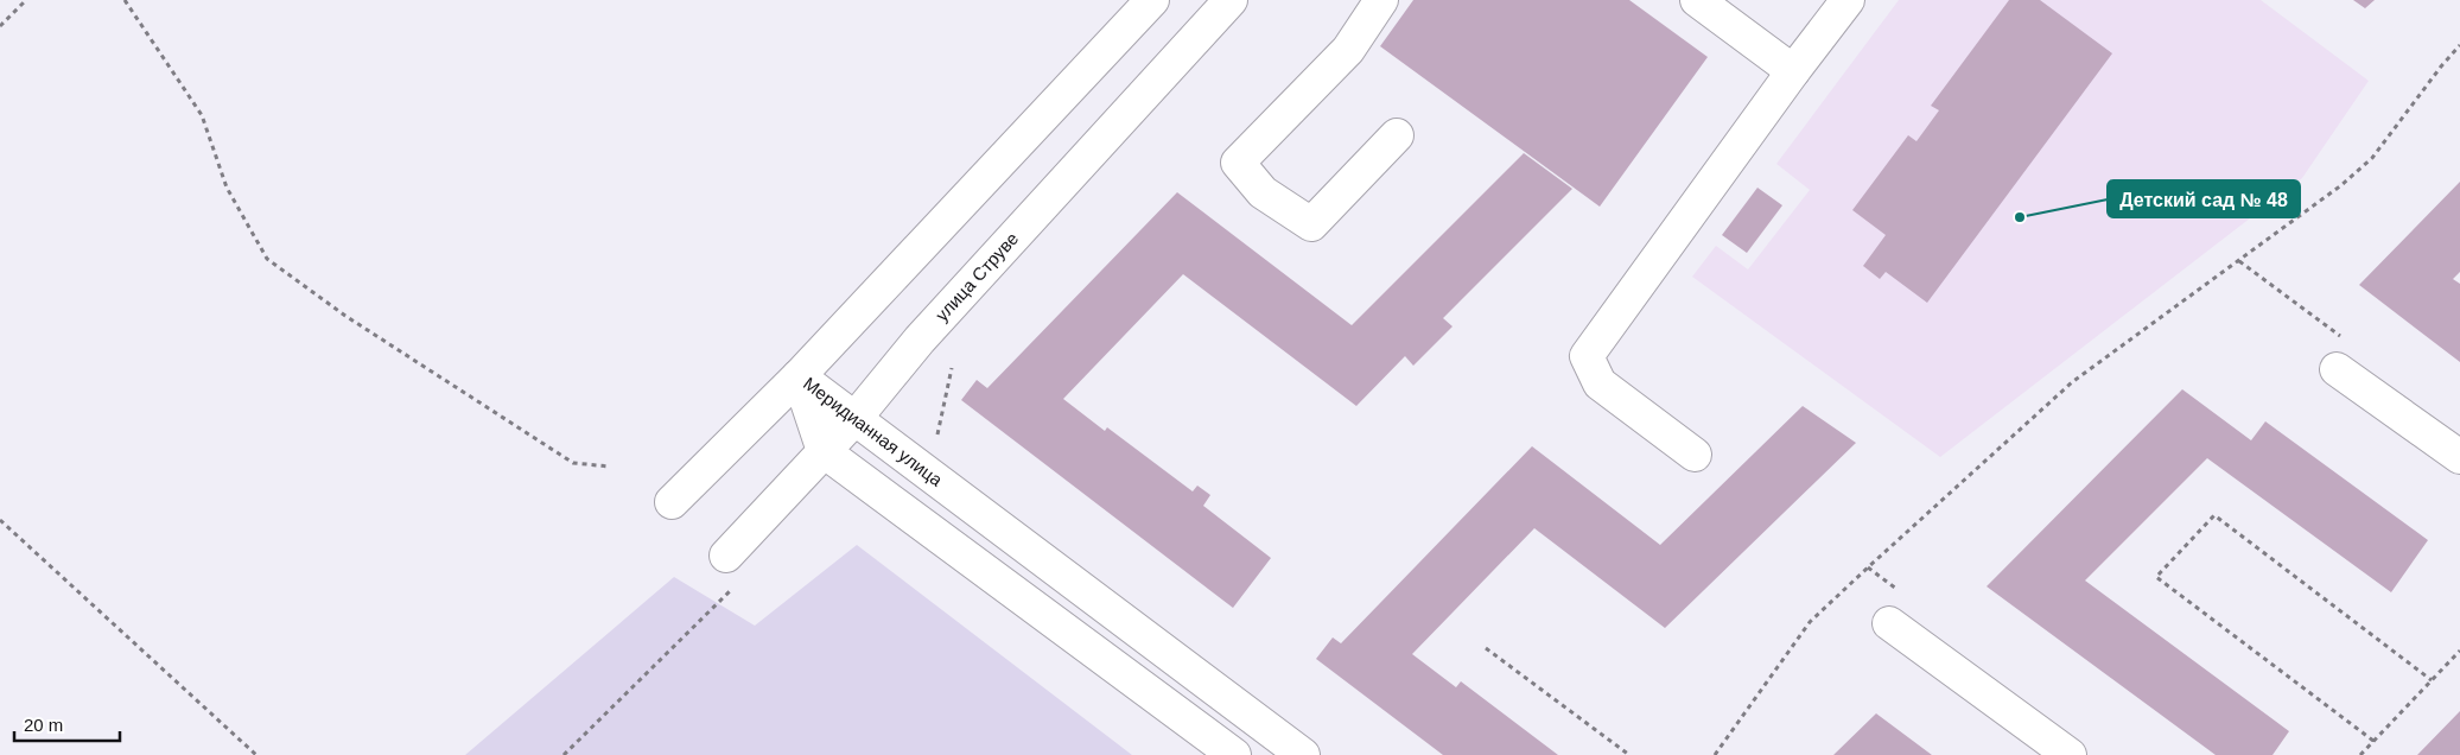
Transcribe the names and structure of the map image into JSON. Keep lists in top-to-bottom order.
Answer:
{
  "streets": {
    "street": ["улица Струве", "Меридианная улица"]
  },
  "crossings": [
    ["улица Струве", "Меридианная улица"]
  ],
  "places": ["Детский сад № 48"],
  "scale_bar": "20 m"
}
